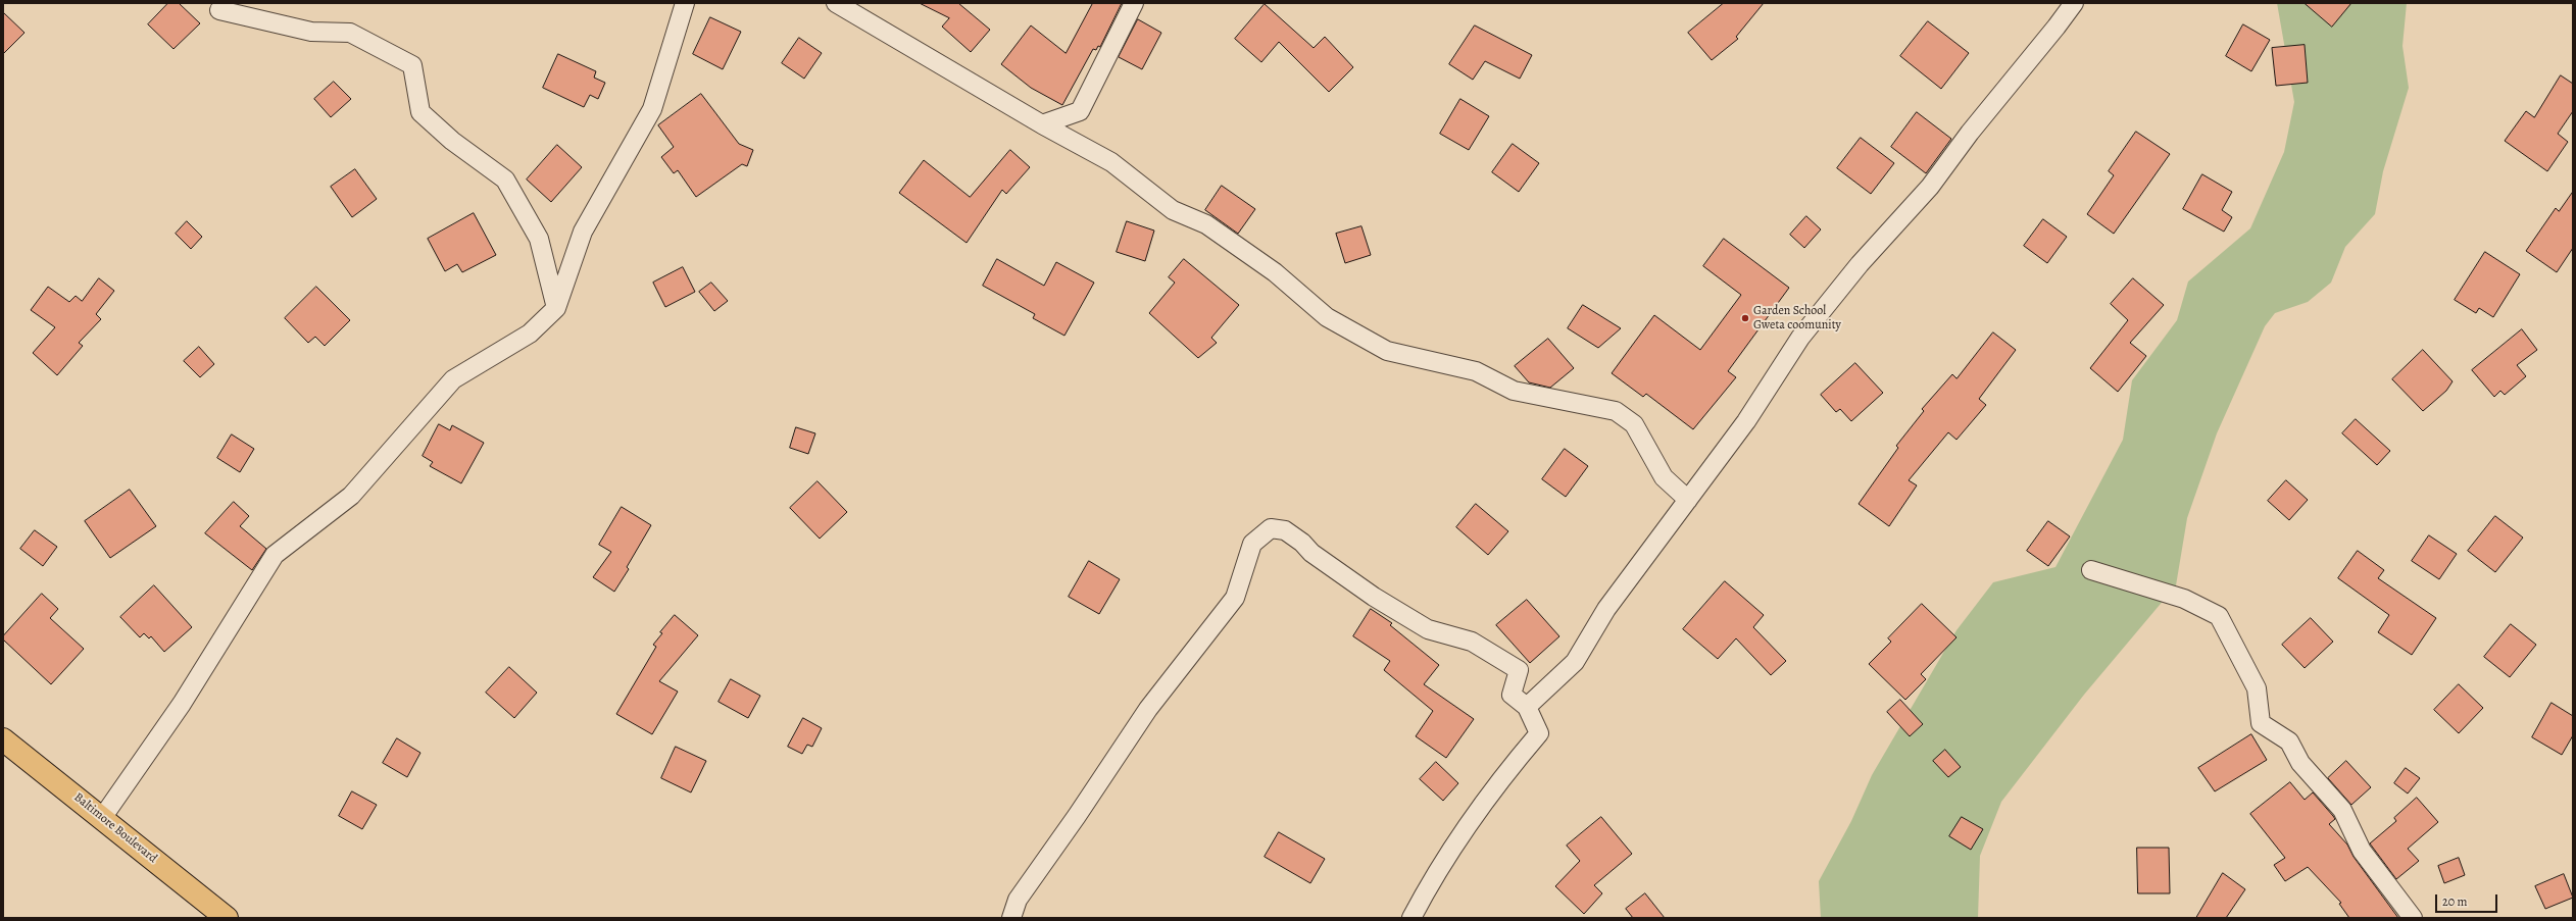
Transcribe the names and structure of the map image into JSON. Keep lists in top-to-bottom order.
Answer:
{
  "streets": {
    "highway": ["Baltimore Boulevard"]
  },
  "places": ["Garden School Gweta coomunity"],
  "scale_bar": "20 m"
}
